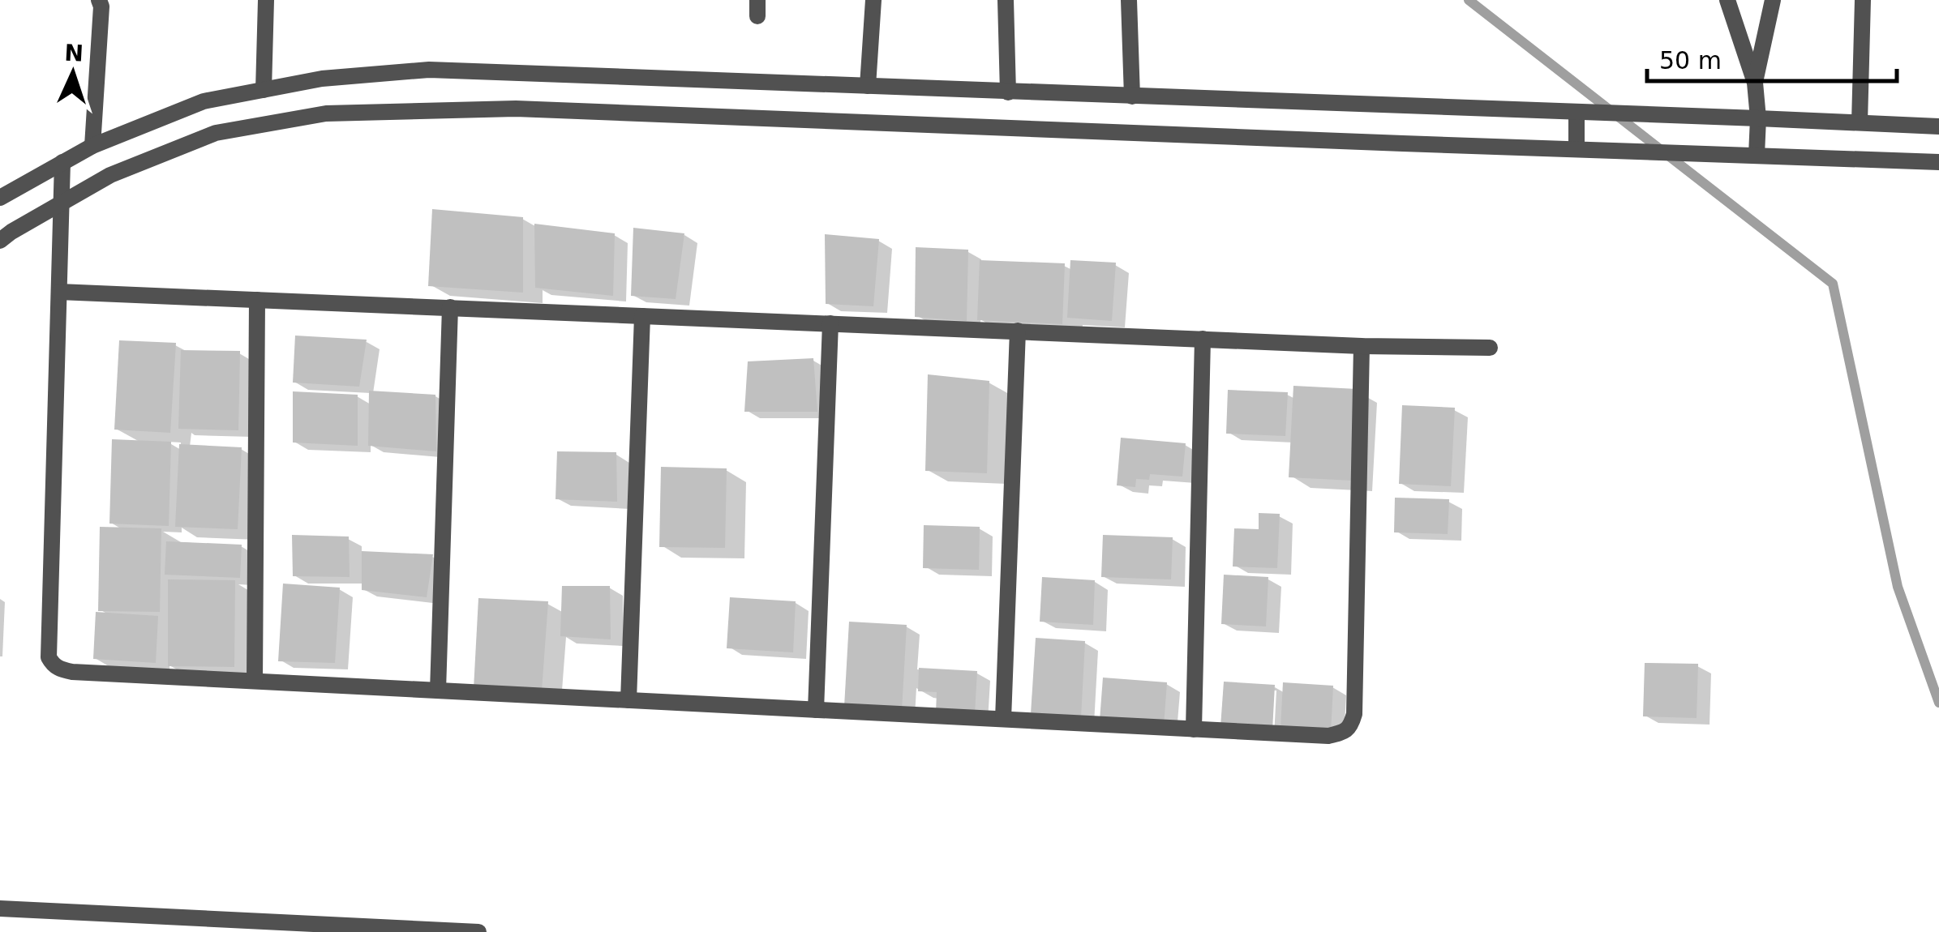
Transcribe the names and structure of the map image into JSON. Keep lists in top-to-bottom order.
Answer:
{
  "scale_bar": "50 m",
  "north": "top"
}
